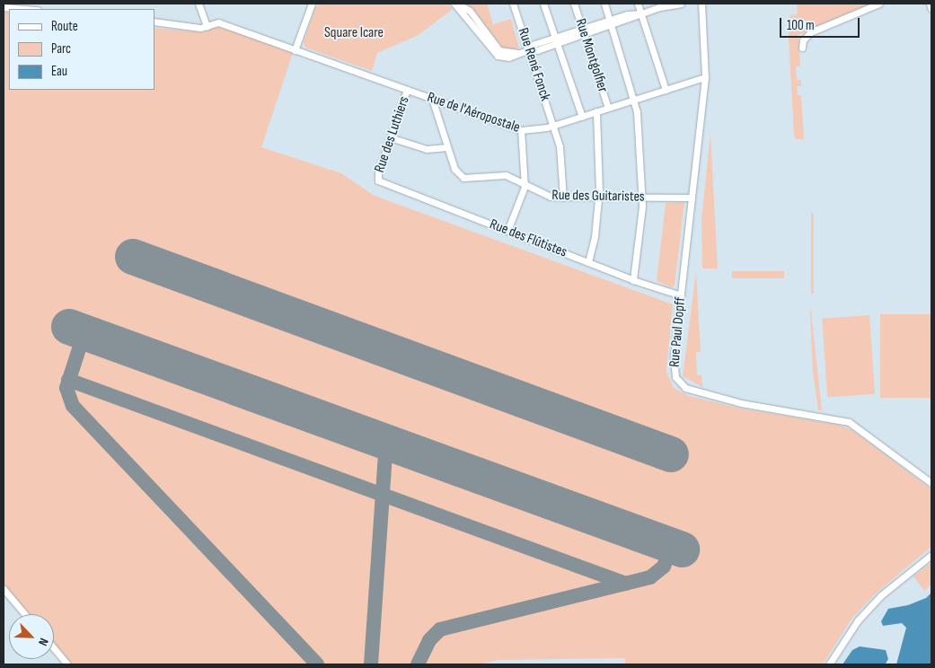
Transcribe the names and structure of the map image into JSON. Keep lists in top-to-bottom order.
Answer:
{
  "streets": {
    "street": [
      "Rue Montgolfier",
      "Rue René Fonck",
      "Rue de l'Aéropostale",
      "Rue des Luthiers",
      "Rue des Guitaristes",
      "Rue des Flûtistes",
      "Rue Paul Dopff"
    ]
  },
  "crossings": [
    ["Rue Montgolfier", "Rue de l'Aéropostale"],
    ["Rue René Fonck", "Rue de l'Aéropostale"],
    ["Rue René Fonck", "Rue des Guitaristes"],
    ["Rue de l'Aéropostale", "Rue des Luthiers"],
    ["Rue de l'Aéropostale", "Rue des Guitaristes"],
    ["Rue de l'Aéropostale", "Rue Paul Dopff"],
    ["Rue des Luthiers", "Rue des Flûtistes"],
    ["Rue des Guitaristes", "Rue Paul Dopff"],
    ["Rue des Flûtistes", "Rue Paul Dopff"]
  ],
  "parks": ["Square Icare"],
  "legend": ["Route", "Parc", "Eau"],
  "scale_bar": "100 m",
  "north": "bottom right"
}
